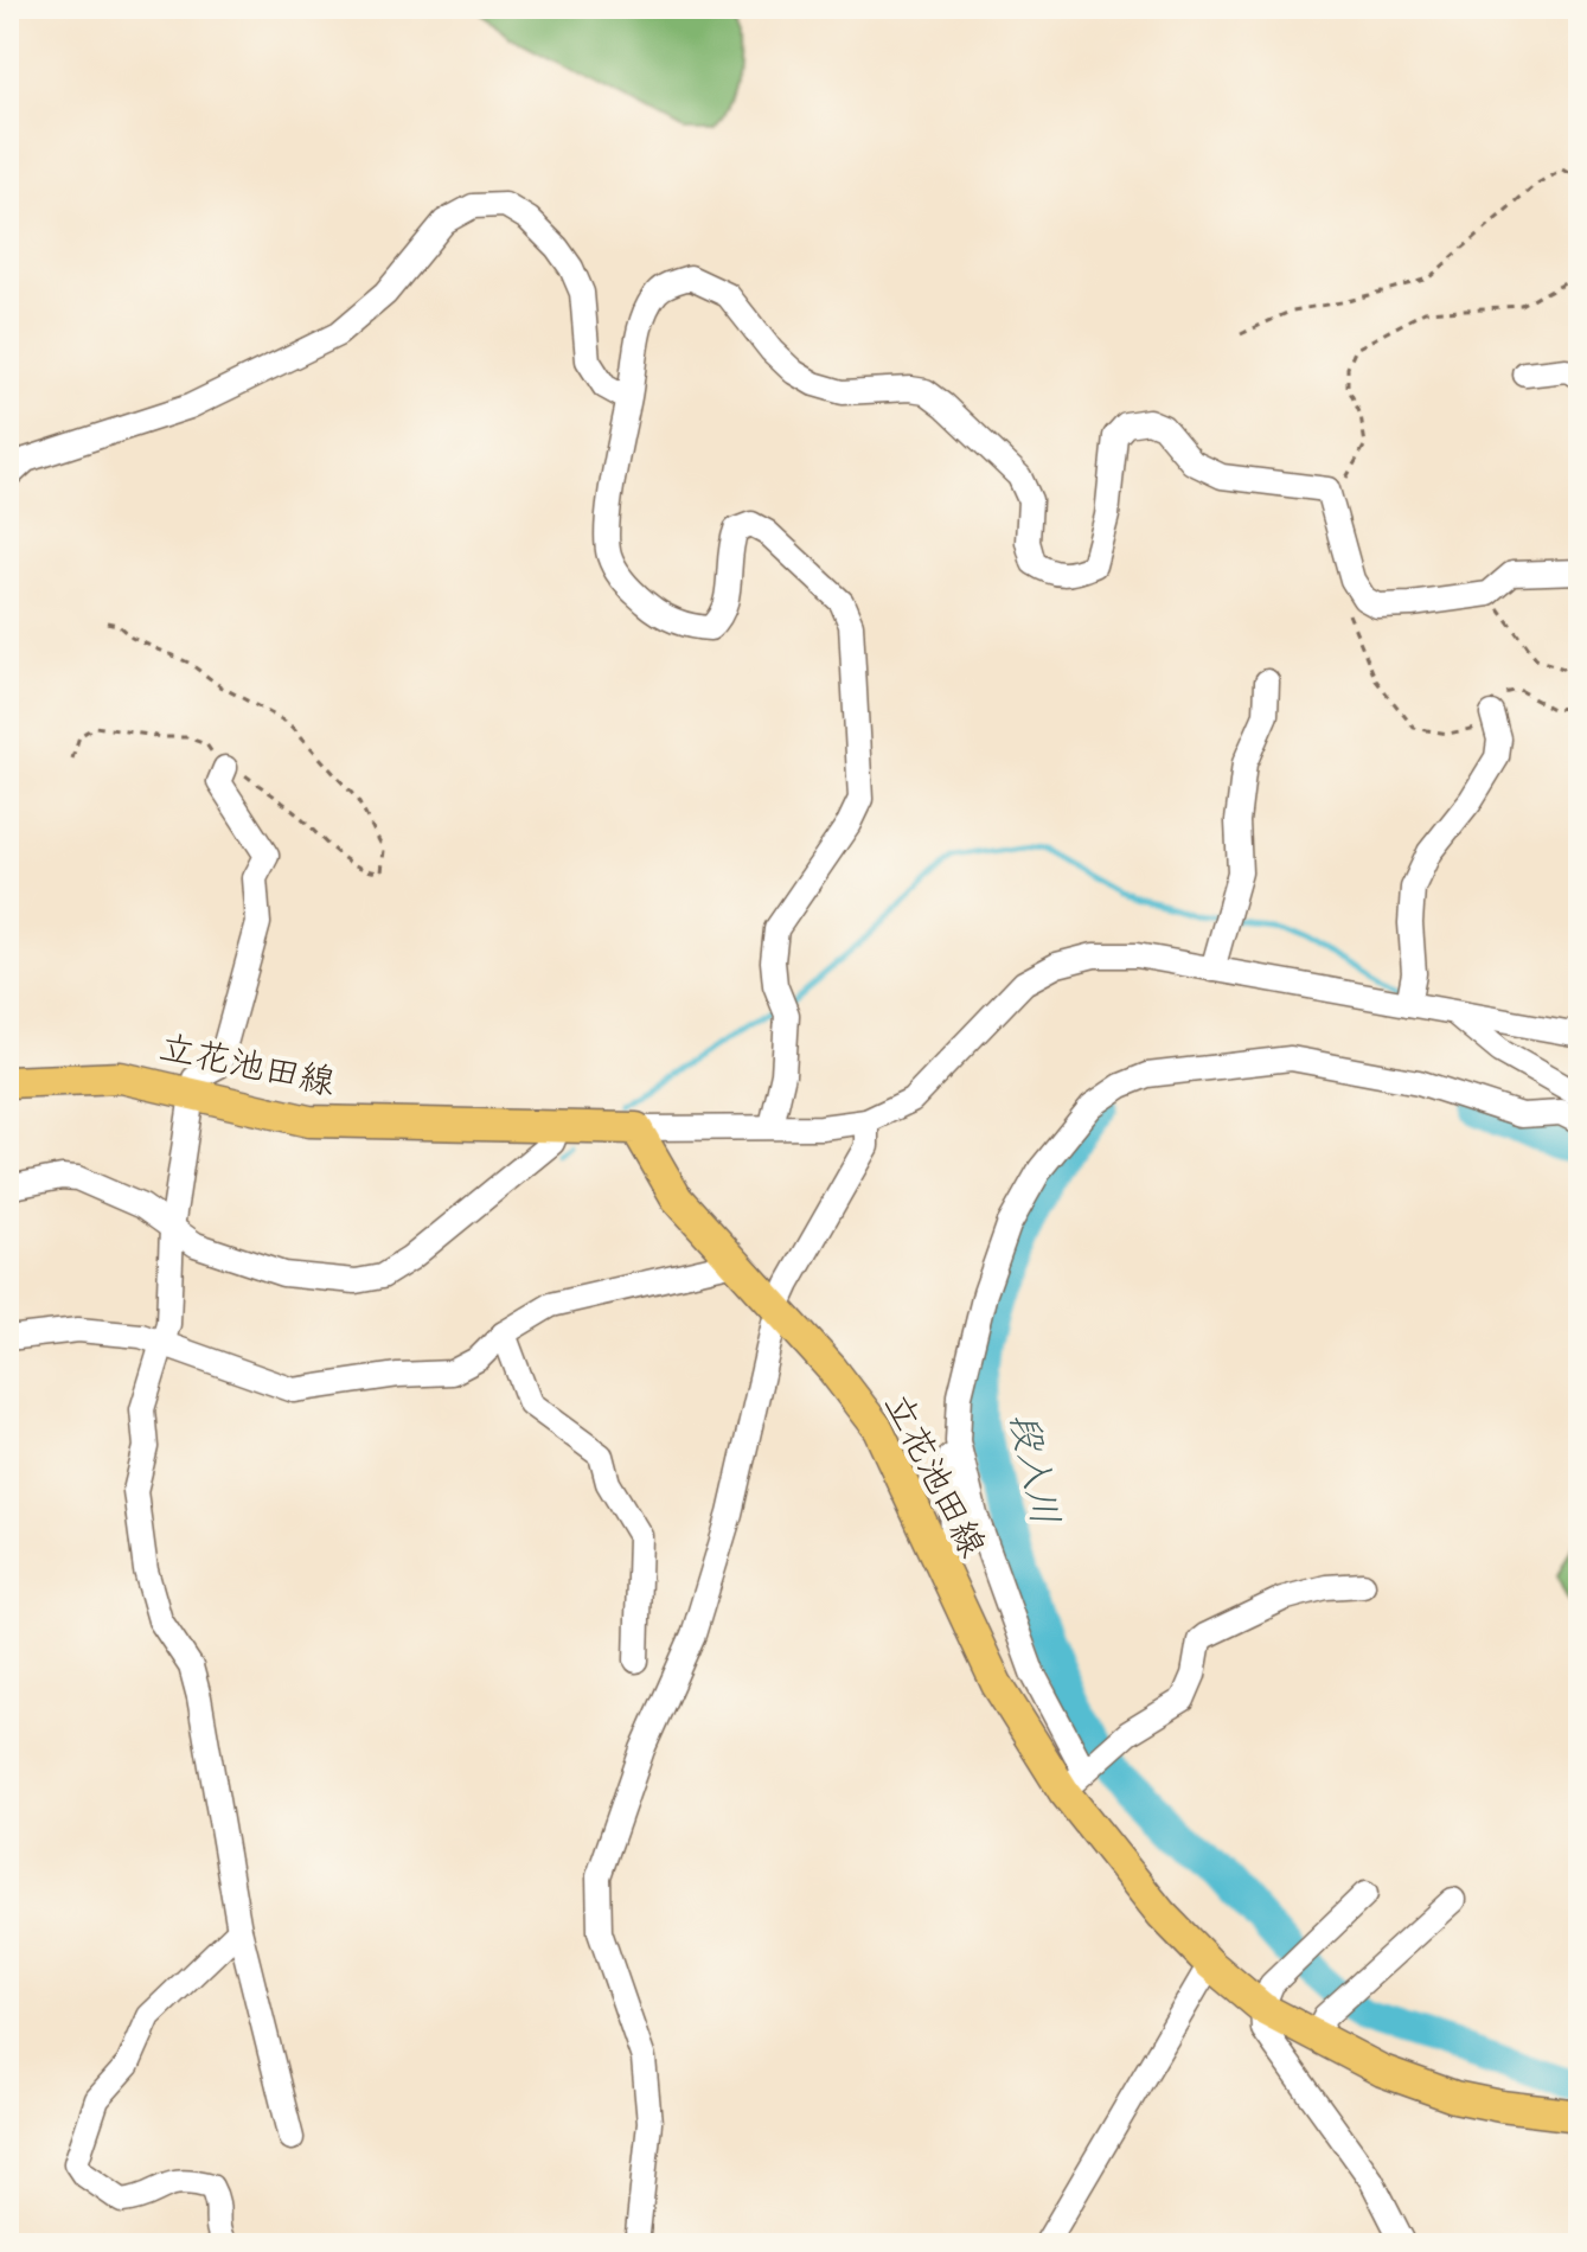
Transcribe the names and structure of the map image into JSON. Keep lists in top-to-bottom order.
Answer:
{
  "streets": {
    "main road": ["立花池田線"]
  },
  "water": ["段入川"]
}
